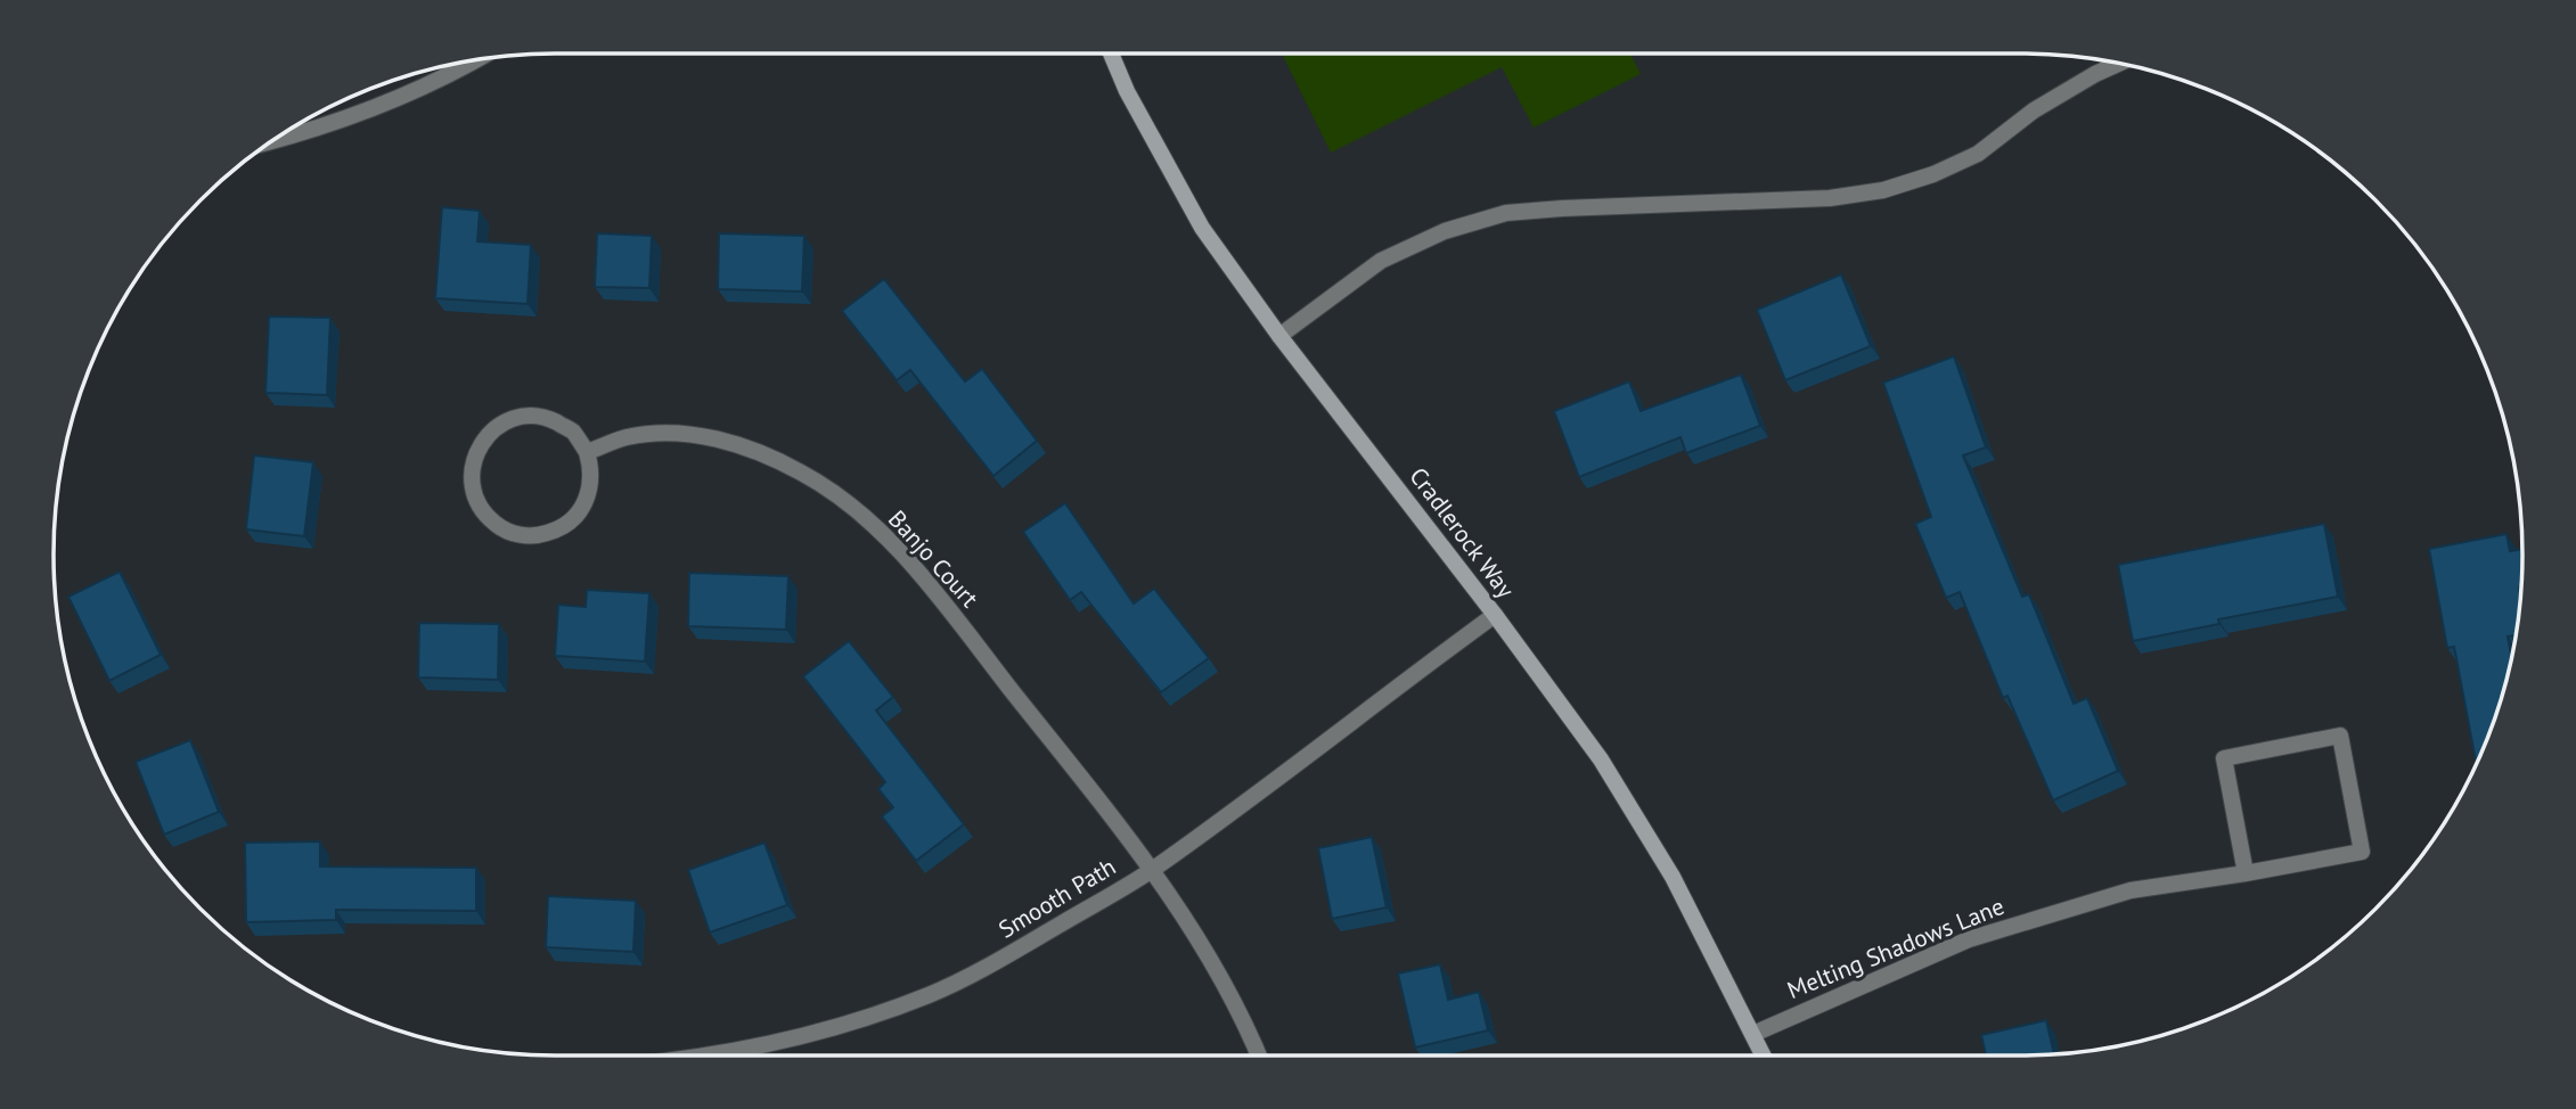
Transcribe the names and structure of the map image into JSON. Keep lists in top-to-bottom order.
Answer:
{
  "streets": {
    "street": [
      "Cradlerock Way",
      "Banjo Court",
      "Smooth Path",
      "Melting Shadows Lane"
    ]
  },
  "crossings": [
    ["Cradlerock Way", "Smooth Path"],
    ["Cradlerock Way", "Melting Shadows Lane"],
    ["Banjo Court", "Smooth Path"]
  ]
}
